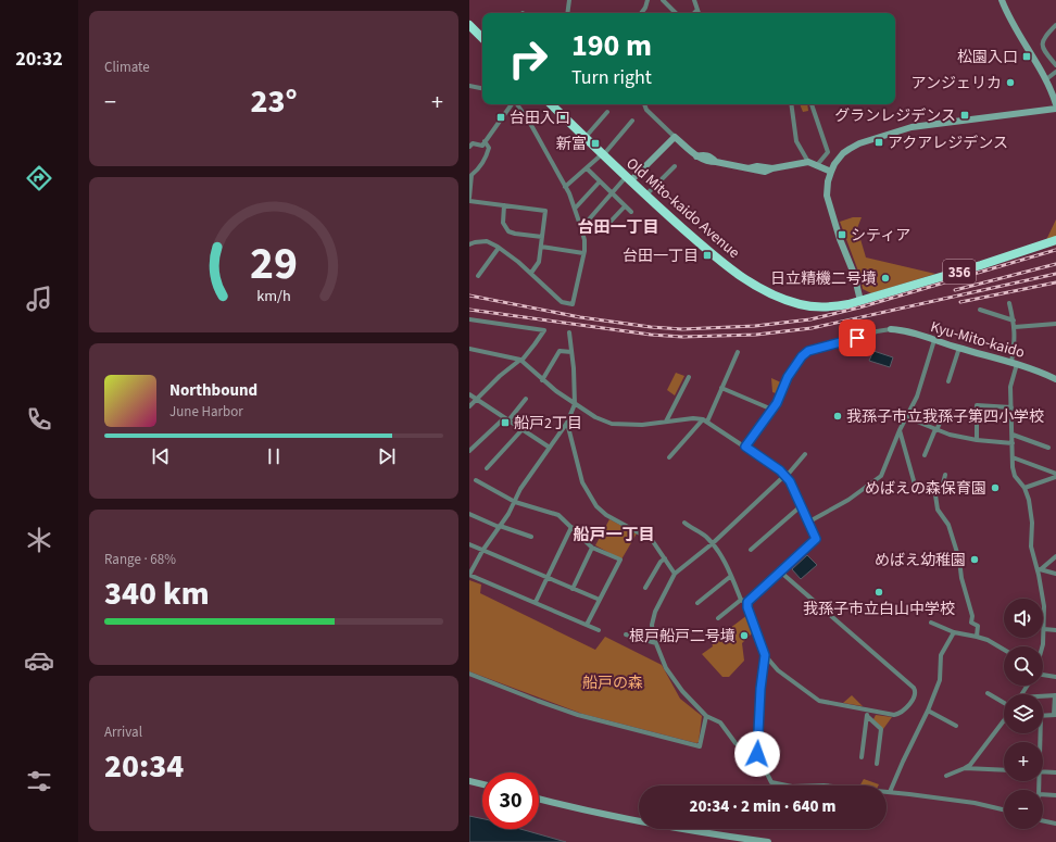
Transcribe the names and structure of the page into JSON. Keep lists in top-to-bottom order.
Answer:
{
  "streets": {
    "highway": ["Old Mito-kaido Avenue", "356"],
    "street": ["Kyu-Mito-kaido"]
  },
  "crossings": [
    ["Old Mito-kaido Avenue", "356"]
  ],
  "districts": ["台田一丁目", "船戸一丁目"],
  "parks": ["船戸の森"],
  "places": {
    "transit": [
      "松園入口",
      "グランレジデンス",
      "台田入口",
      "アクアレジデンス",
      "新富",
      "シティア",
      "台田一丁目",
      "船戸2丁目"
    ],
    "other": [
      "アンジェリカ",
      "日立精機二号墳",
      "我孫子市立我孫子第四小学校",
      "めばえの森保育園",
      "めばえ幼稚園",
      "我孫子市立白山中学校",
      "根戸船戸二号墳"
    ]
  },
  "page": {
    "tabs": "20:32",
    "tile": [
      "Climate",
      ["Range · 68%", "340 km"],
      ["Arrival", "20:34"]
    ],
    "turn": ["190 m", "Turn right"],
    "heat": ["−", "23°", "+"],
    "song": ["Northbound", "June Harbor"],
    "map_buttons": ["+", "−"],
    "limit": "30",
    "trip": "20:34 · 2 min · 640 m",
    "gauge": ["29", "km/h"]
  }
}
